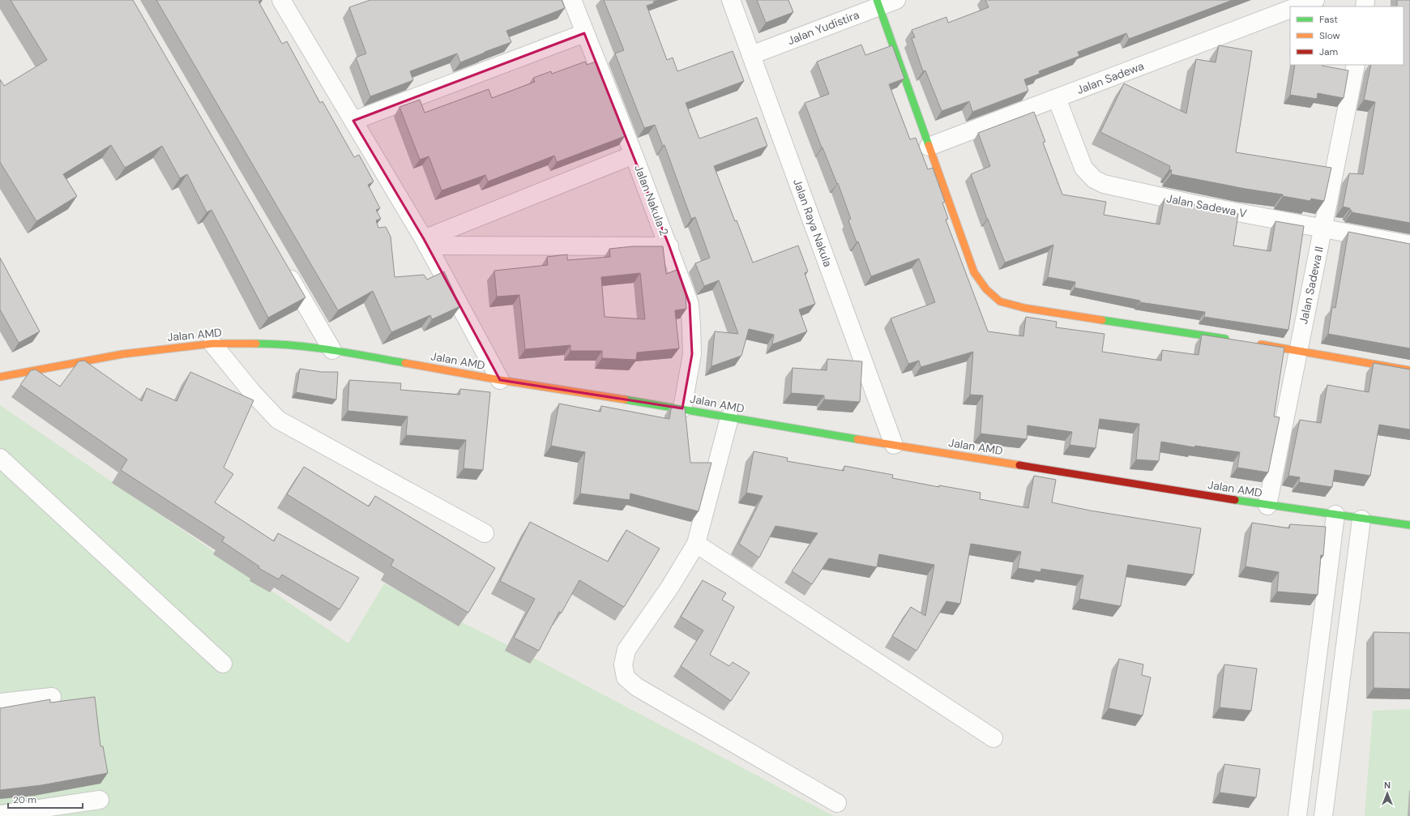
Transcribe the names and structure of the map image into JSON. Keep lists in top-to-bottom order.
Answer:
{
  "streets": {
    "street": [
      "Jalan Yudistira",
      "Jalan Sadewa",
      "Jalan Nakula 2",
      "Jalan Sadewa V",
      "Jalan Raya Nakula",
      "Jalan Sadewa II",
      "Jalan AMD"
    ]
  },
  "crossings": [
    ["Jalan Yudistira", "Jalan Raya Nakula"],
    ["Jalan Sadewa", "Jalan Sadewa V"],
    ["Jalan Nakula 2", "Jalan AMD"],
    ["Jalan Sadewa V", "Jalan Sadewa II"],
    ["Jalan Raya Nakula", "Jalan AMD"],
    ["Jalan Sadewa II", "Jalan AMD"]
  ],
  "legend": ["Fast", "Slow", "Jam"],
  "scale_bar": "20 m",
  "north": "top"
}
